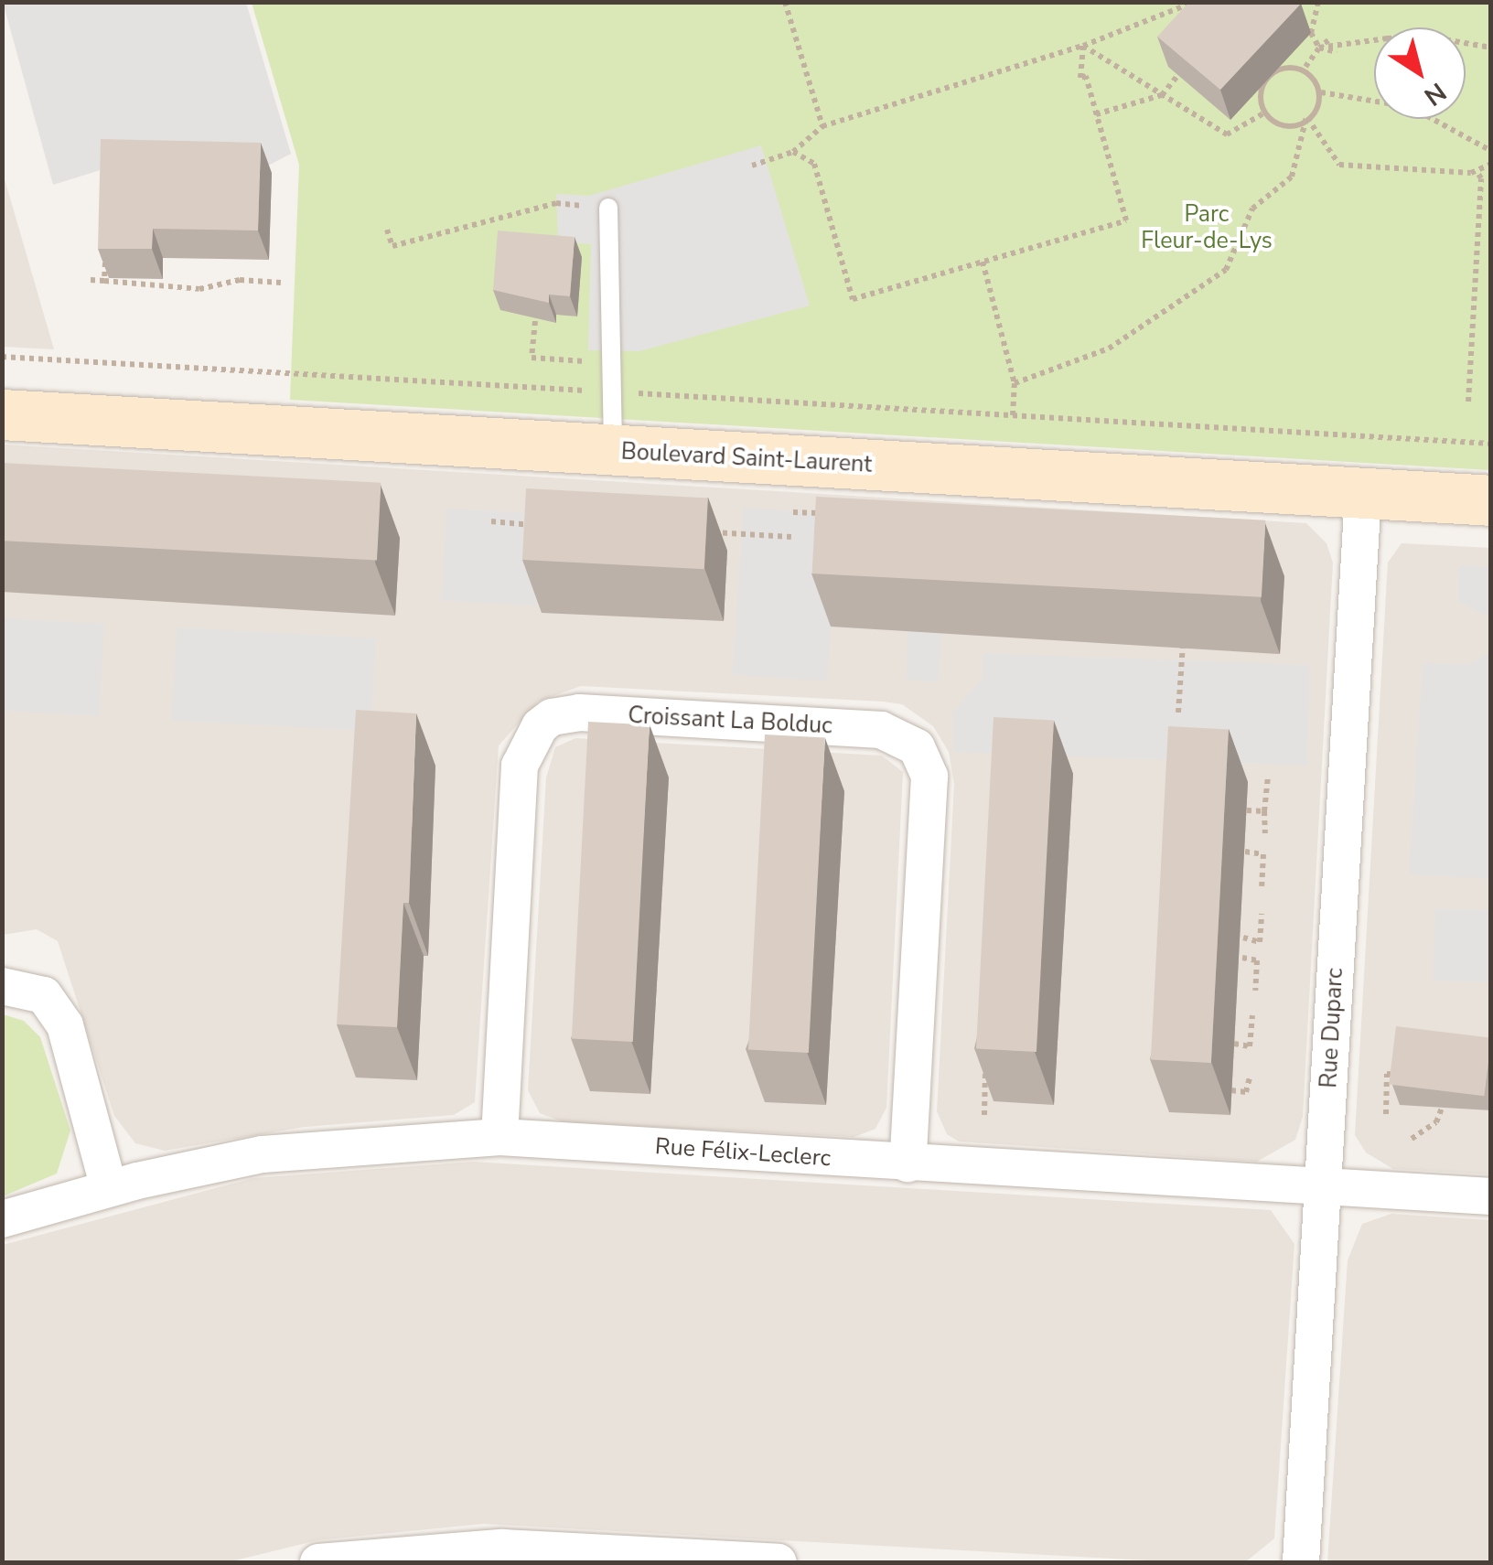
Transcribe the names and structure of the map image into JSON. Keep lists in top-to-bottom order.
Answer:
{
  "streets": {
    "street": [
      "Boulevard Saint-Laurent",
      "Croissant La Bolduc",
      "Rue Duparc",
      "Rue Félix-Leclerc"
    ]
  },
  "crossings": [
    ["Boulevard Saint-Laurent", "Rue Duparc"],
    ["Croissant La Bolduc", "Rue Félix-Leclerc"],
    ["Rue Duparc", "Rue Félix-Leclerc"]
  ],
  "parks": ["Parc Fleur-de-Lys"],
  "north": "bottom right"
}
